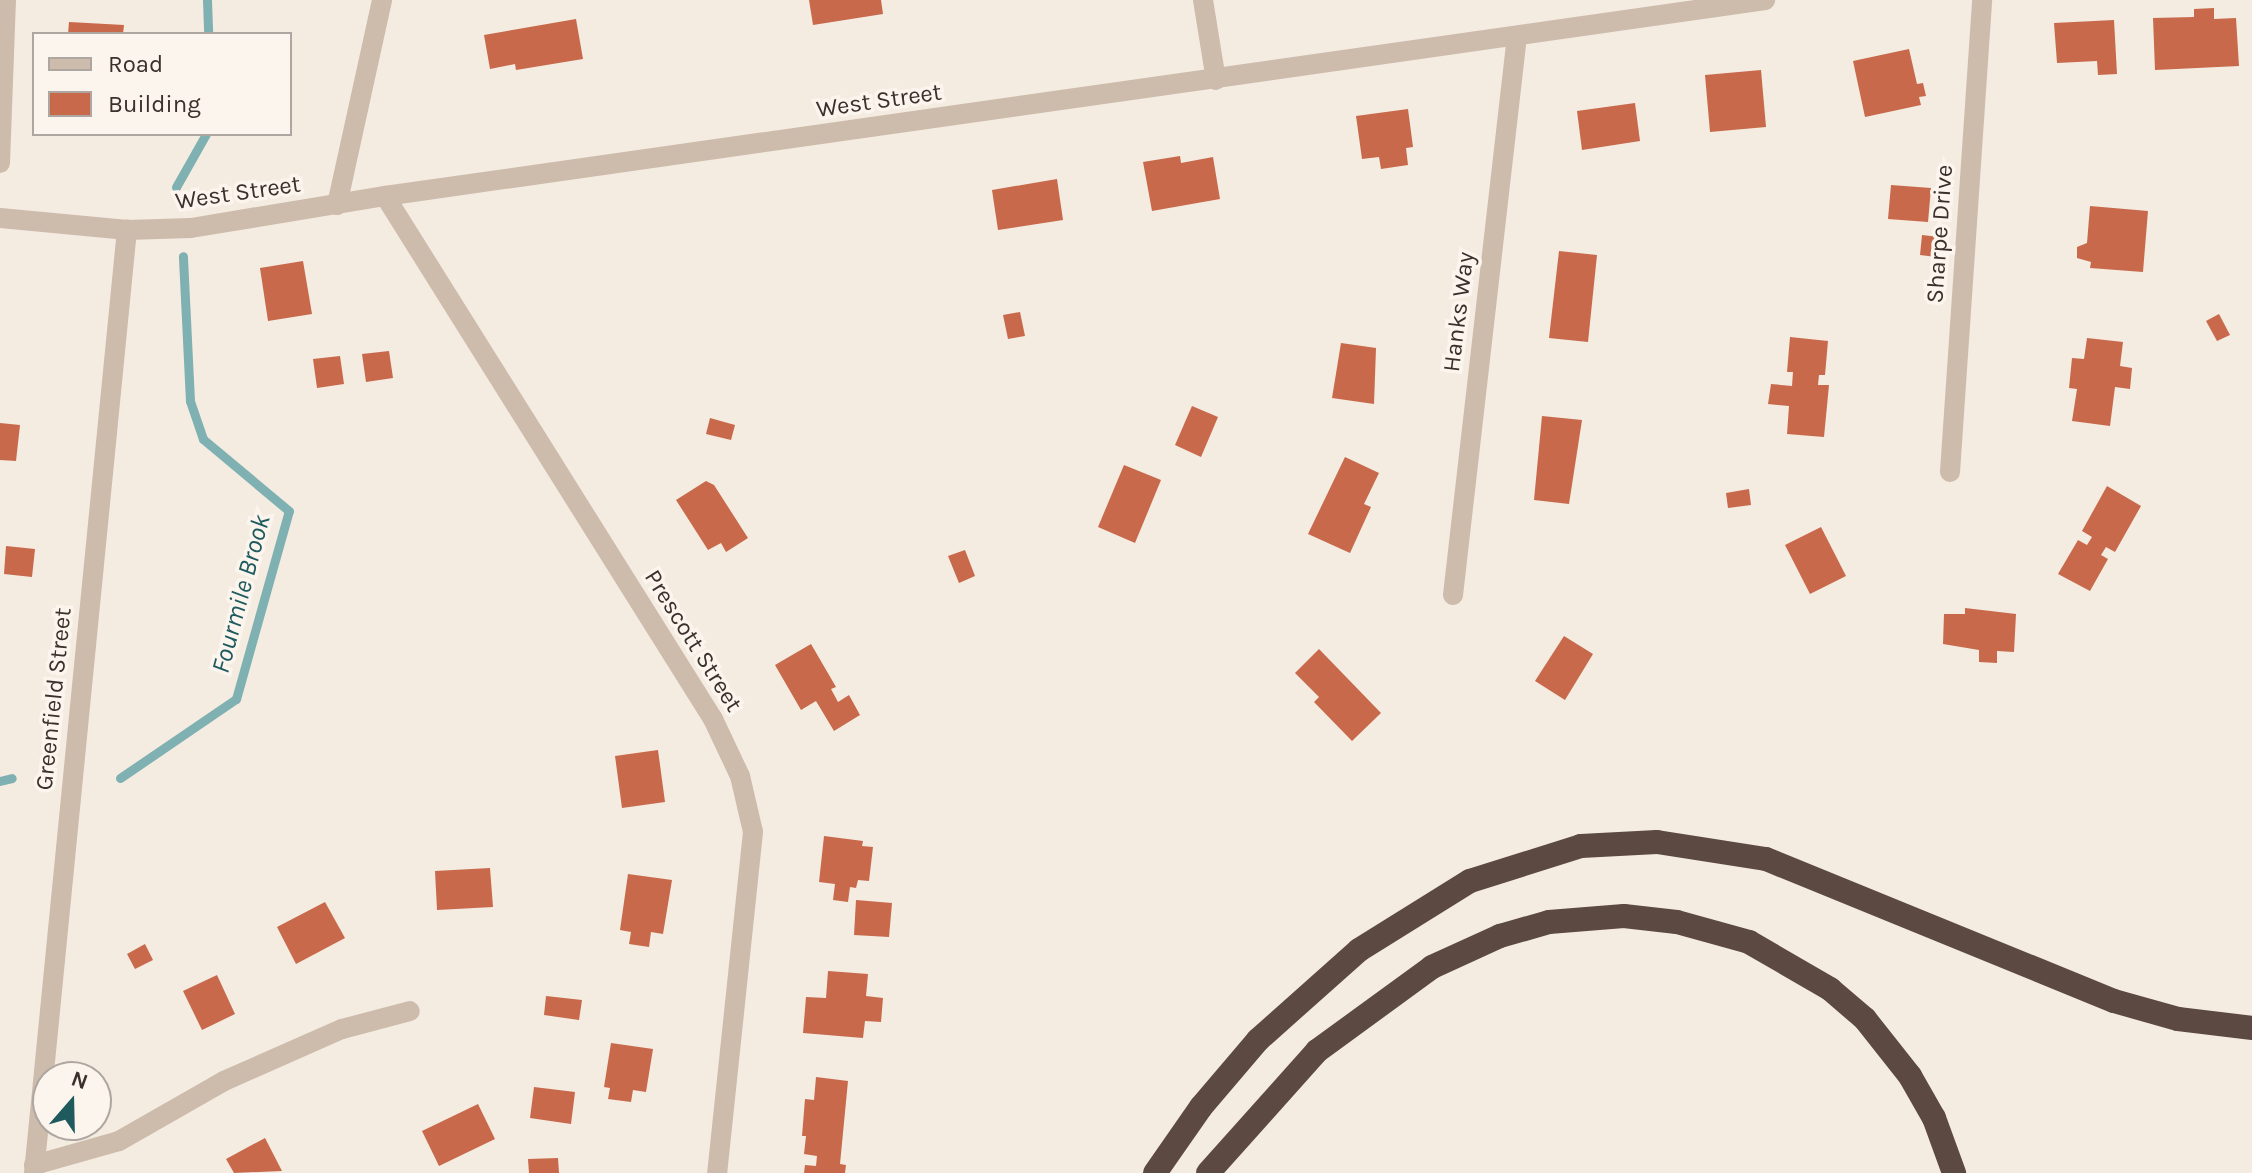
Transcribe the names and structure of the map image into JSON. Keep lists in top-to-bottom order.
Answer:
{
  "streets": {
    "street": [
      "West Street",
      "Sharpe Drive",
      "Hanks Way",
      "Prescott Street",
      "Greenfield Street"
    ]
  },
  "crossings": [
    ["West Street", "Hanks Way"],
    ["West Street", "Prescott Street"],
    ["West Street", "Greenfield Street"]
  ],
  "water": ["Fourmile Brook"],
  "legend": ["Road", "Building"],
  "north": "top"
}
